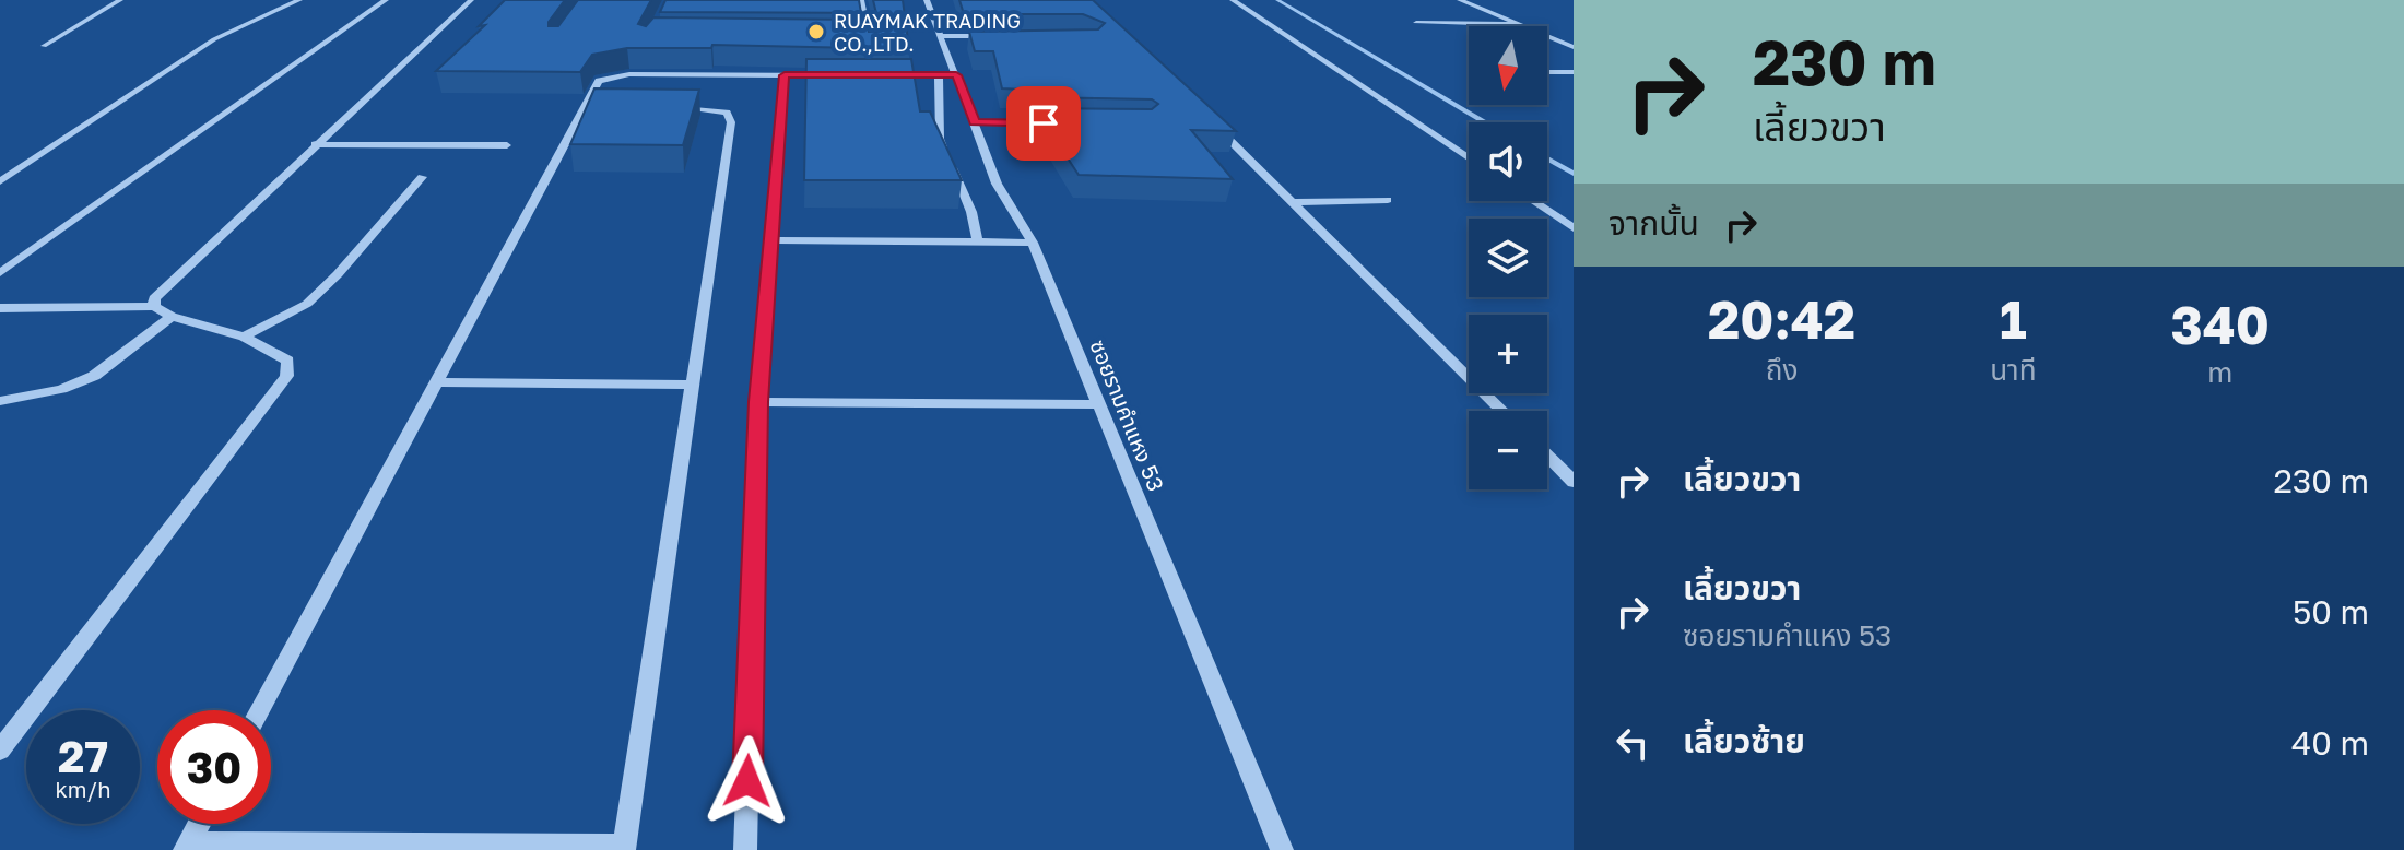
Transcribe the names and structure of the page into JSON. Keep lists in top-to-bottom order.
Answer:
{
  "streets": {
    "street": ["ซอยรามคำแหง 53"]
  },
  "places": ["RUAYMAK TRADING CO.,LTD."],
  "north": "bottom",
  "page": {
    "turn": ["230 m", "เลี้ยวขวา"],
    "map_buttons": ["+", "−"],
    "then": "จากนั้น",
    "eta": [
      "20:42",
      "ถึง",
      "1",
      "นาที",
      "340",
      "m"
    ],
    "list": [
      {
        "name": "เลี้ยวขวา",
        "value": "230 m"
      },
      {
        "name": "เลี้ยวขวา",
        "note": "ซอยรามคำแหง 53",
        "value": "50 m"
      },
      {
        "name": "เลี้ยวซ้าย",
        "value": "40 m"
      }
    ],
    "speed": "27 km/h",
    "limit": "30"
  }
}
